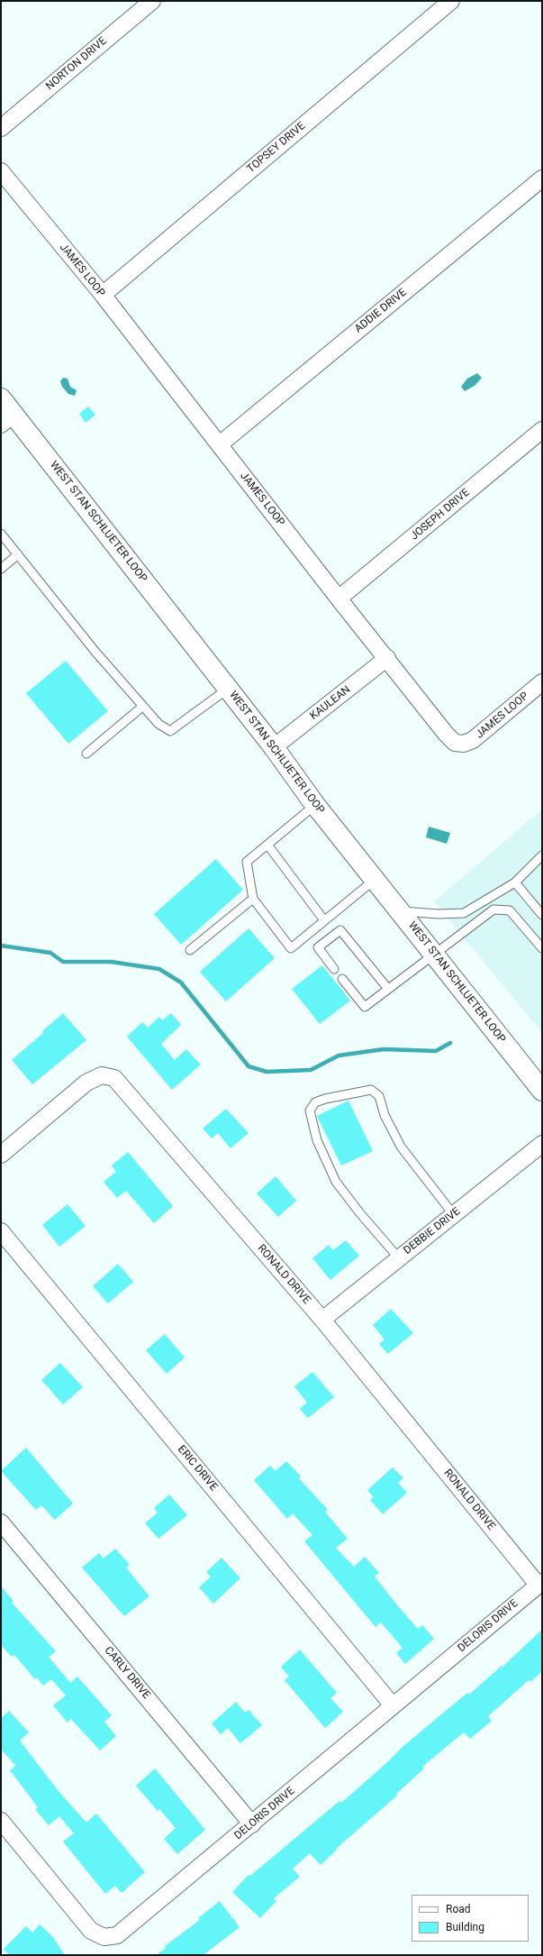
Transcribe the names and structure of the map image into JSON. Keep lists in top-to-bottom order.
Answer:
{
  "streets": {
    "main road": ["WEST STAN SCHLUETER LOOP"],
    "street": [
      "NORTON DRIVE",
      "TOPSEY DRIVE",
      "JAMES LOOP",
      "ADDIE DRIVE",
      "JOSEPH DRIVE",
      "KAULEAN",
      "DEBBIE DRIVE",
      "RONALD DRIVE",
      "ERIC DRIVE",
      "DELORIS DRIVE",
      "CARLY DRIVE"
    ]
  },
  "crossings": [
    ["TOPSEY DRIVE", "JAMES LOOP"],
    ["JAMES LOOP", "ADDIE DRIVE"],
    ["JAMES LOOP", "JOSEPH DRIVE"],
    ["JAMES LOOP", "KAULEAN"],
    ["WEST STAN SCHLUETER LOOP", "KAULEAN"],
    ["DEBBIE DRIVE", "RONALD DRIVE"],
    ["RONALD DRIVE", "DELORIS DRIVE"],
    ["ERIC DRIVE", "DELORIS DRIVE"],
    ["DELORIS DRIVE", "CARLY DRIVE"]
  ],
  "legend": ["Road", "Building"]
}
